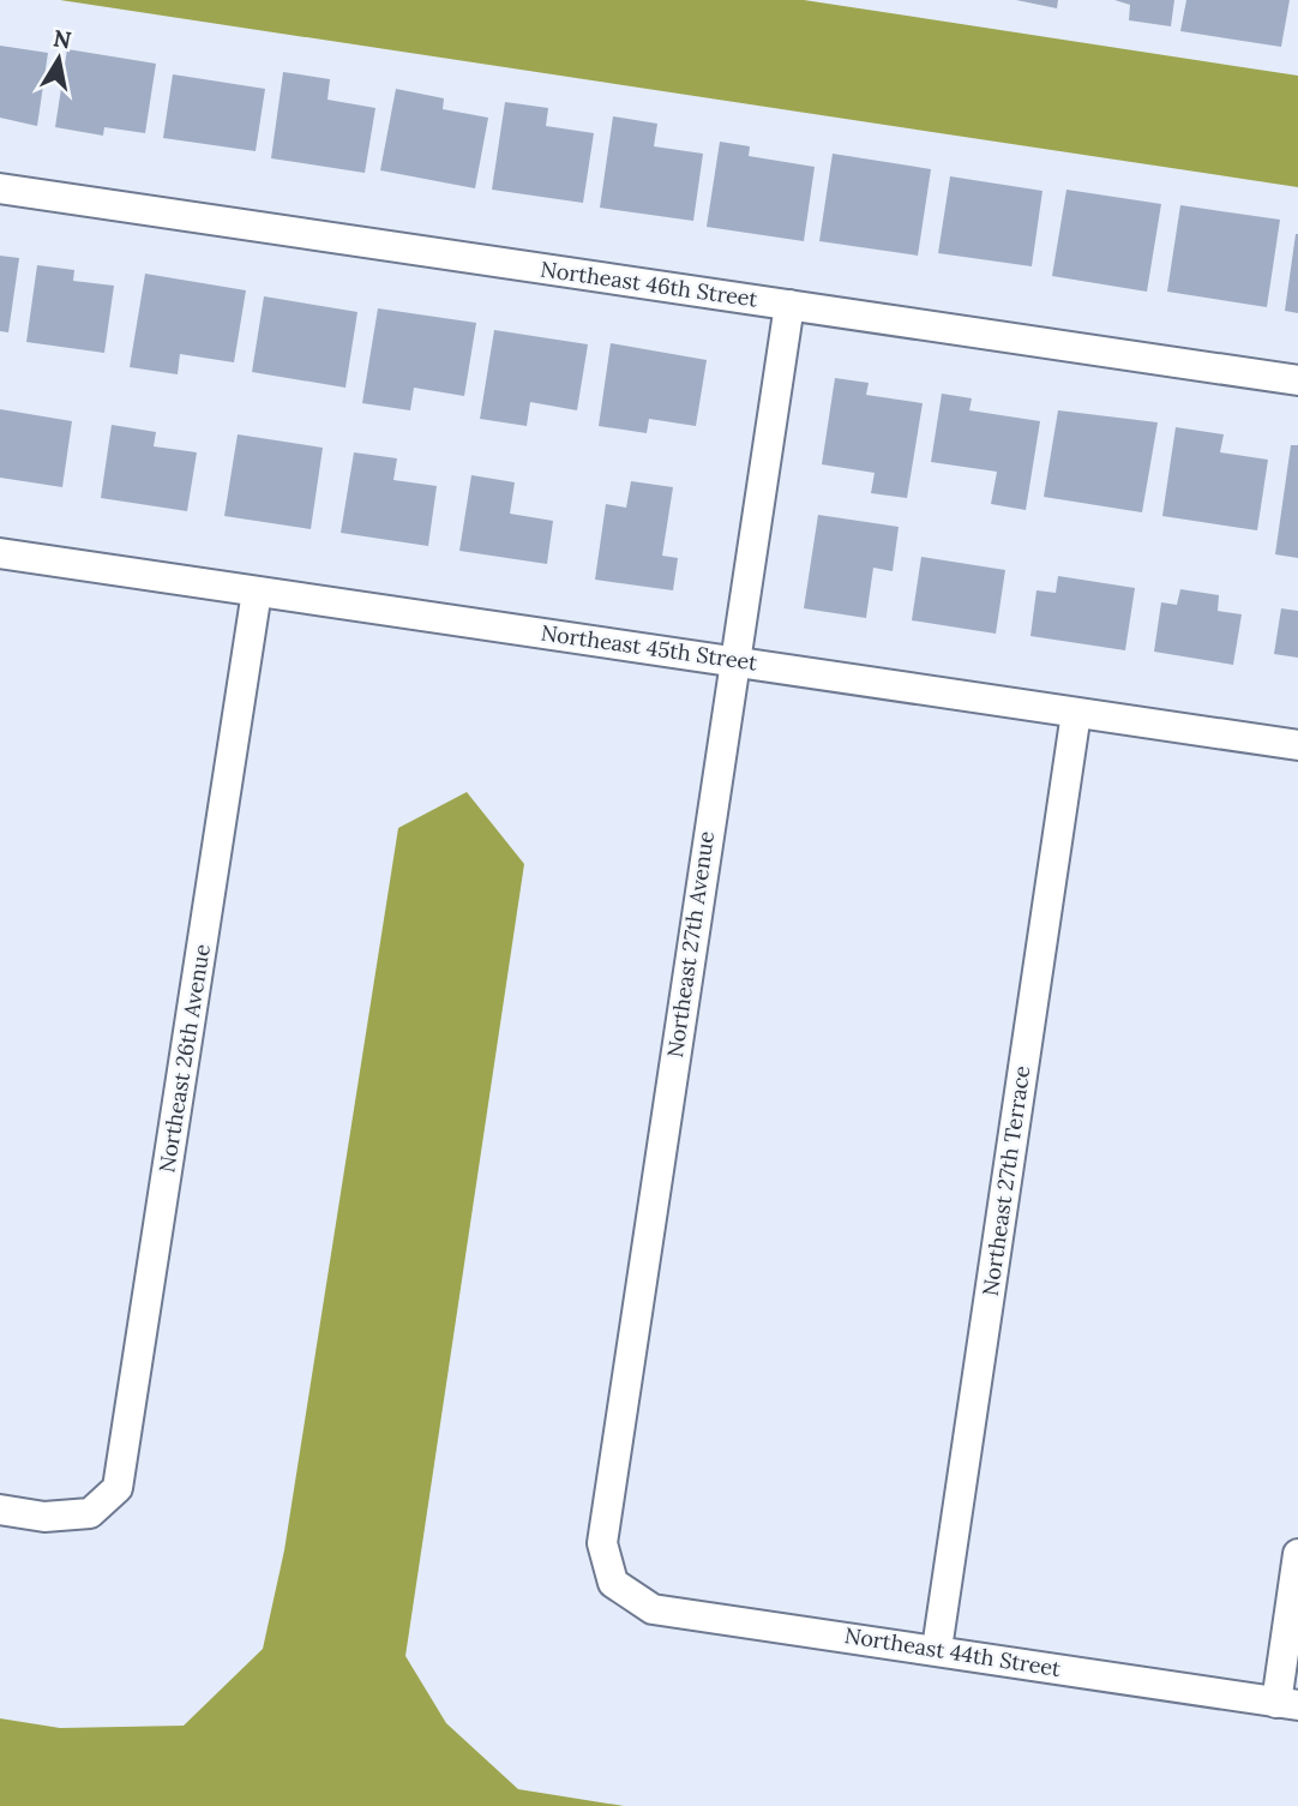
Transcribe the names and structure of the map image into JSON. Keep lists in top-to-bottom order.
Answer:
{
  "streets": {
    "street": [
      "Northeast 46th Street",
      "Northeast 45th Street",
      "Northeast 27th Avenue",
      "Northeast 26th Avenue",
      "Northeast 27th Terrace",
      "Northeast 44th Street"
    ]
  },
  "crossings": [
    ["Northeast 46th Street", "Northeast 27th Avenue"],
    ["Northeast 45th Street", "Northeast 27th Avenue"],
    ["Northeast 45th Street", "Northeast 26th Avenue"],
    ["Northeast 45th Street", "Northeast 27th Terrace"],
    ["Northeast 27th Avenue", "Northeast 44th Street"],
    ["Northeast 27th Terrace", "Northeast 44th Street"]
  ],
  "north": "top"
}
